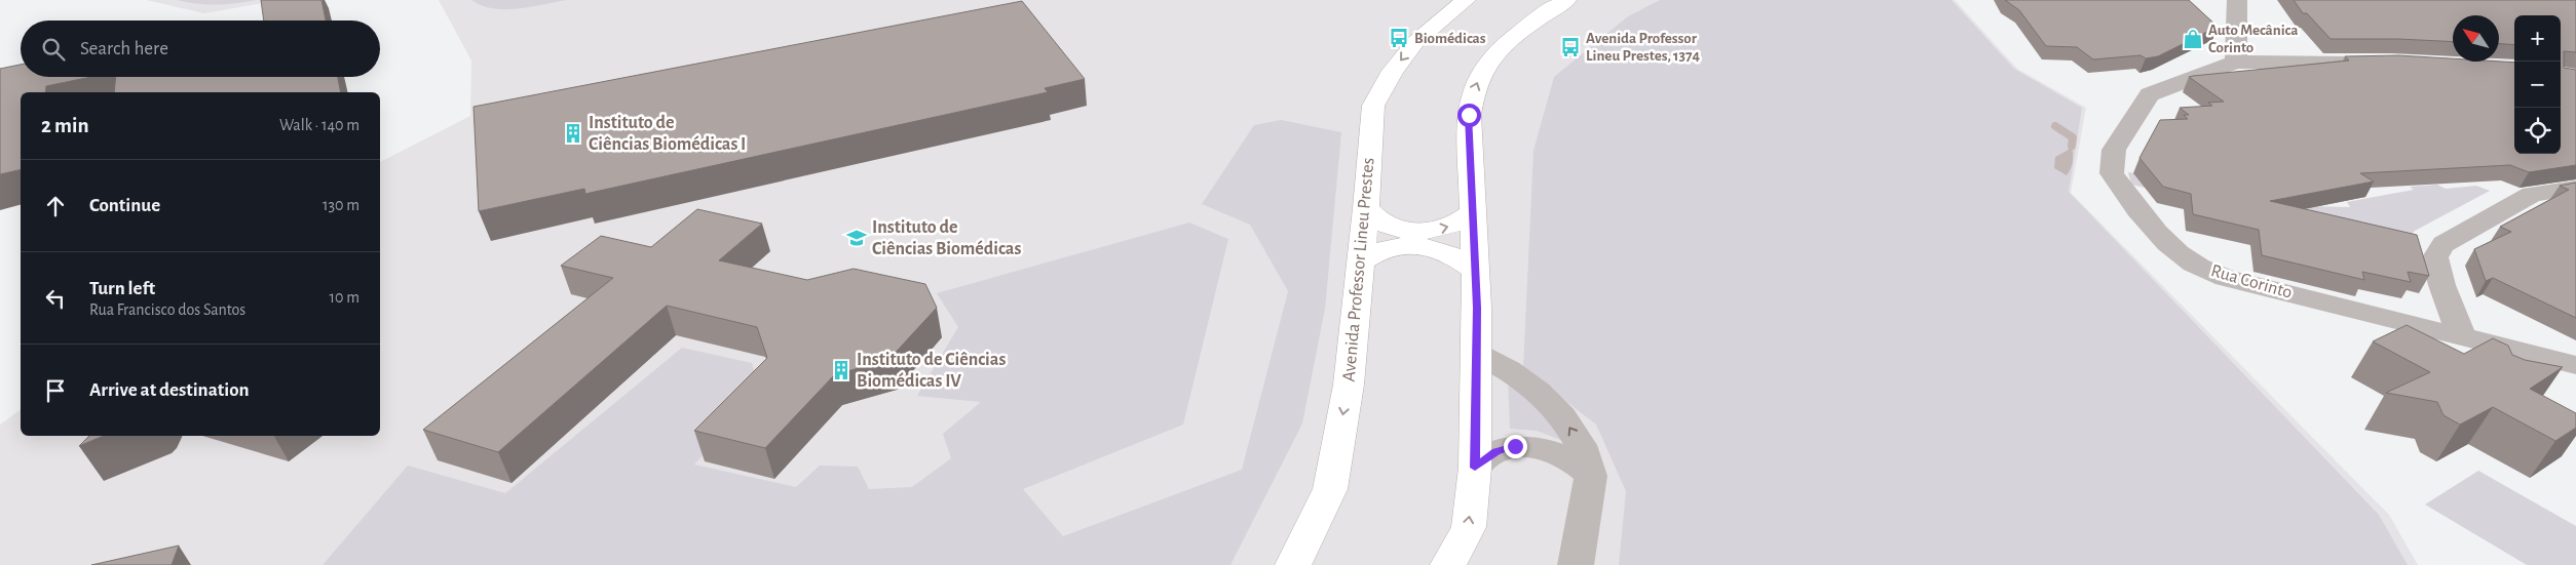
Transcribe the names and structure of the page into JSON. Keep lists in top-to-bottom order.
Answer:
{
  "streets": {
    "main road": ["Avenida Professor Lineu Prestes"],
    "street": ["Rua Corinto"]
  },
  "places": {
    "bus stop": ["Biomédicas", "Avenida Professor Lineu Prestes, 1374"],
    "shop": ["Auto Mecânica Corinto"],
    "building": ["Instituto de Ciências Biomédicas I", "Instituto de Ciências Biomédicas IV"],
    "school or university": ["Instituto de Ciências Biomédicas"]
  },
  "north": "top left",
  "page": {
    "map_buttons": ["+", "−"],
    "search": "Search here",
    "heading": ["2 min", "Walk · 140 m"],
    "list": [
      ["Continue", "130 m"],
      ["Turn left", "Rua Francisco dos Santos", "10 m"],
      "Arrive at destination"
    ]
  }
}
